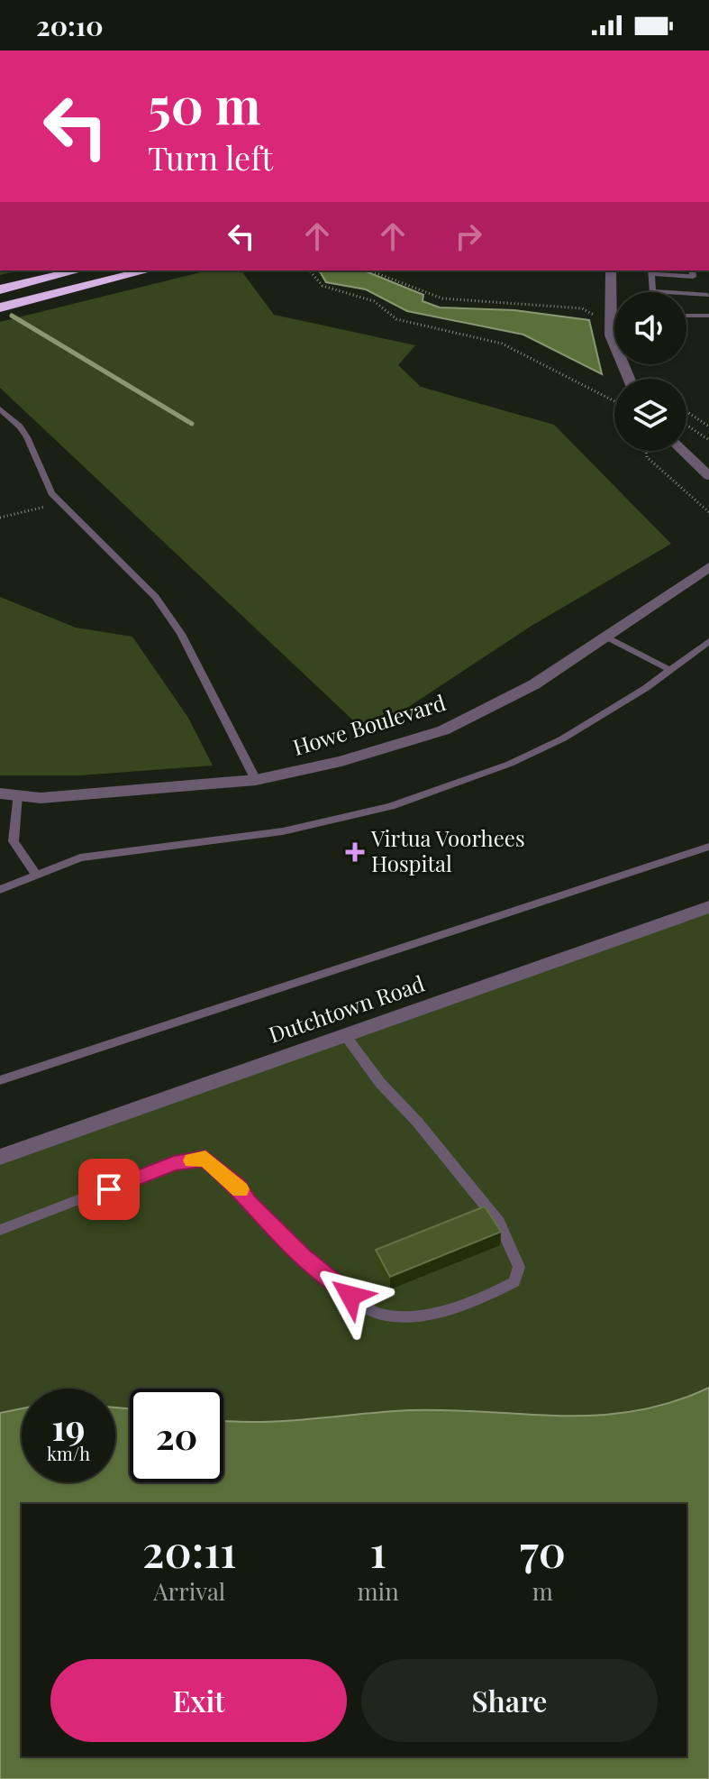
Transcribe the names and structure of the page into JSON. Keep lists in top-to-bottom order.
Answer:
{
  "streets": {
    "street": ["Howe Boulevard", "Dutchtown Road"]
  },
  "places": {
    "health": ["Virtua Voorhees Hospital"]
  },
  "page": {
    "status": "20:10",
    "turn": ["50 m", "Turn left"],
    "speed": "19 km/h",
    "limit": "20",
    "eta": [
      "20:11",
      "Arrival",
      "1",
      "min",
      "70",
      "m"
    ],
    "buttons": ["Exit", "Share"]
  }
}
